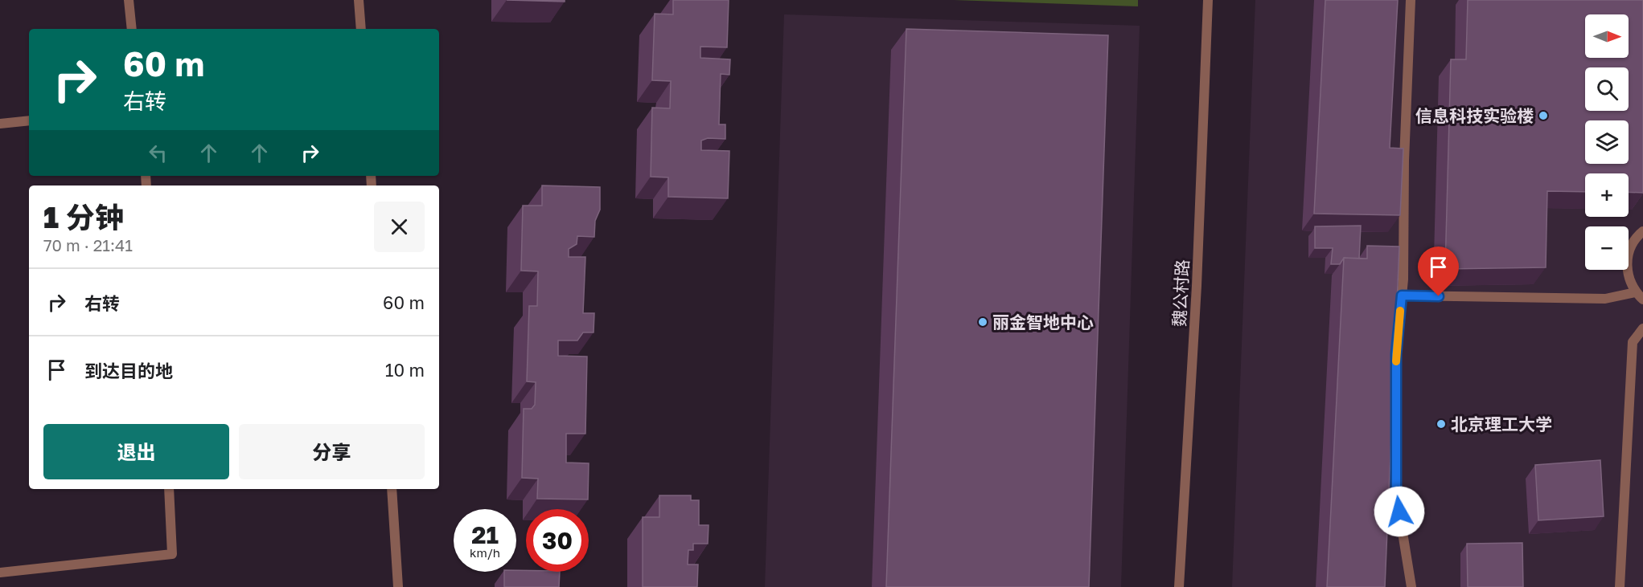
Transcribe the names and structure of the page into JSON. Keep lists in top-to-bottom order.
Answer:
{
  "streets": {
    "street": ["魏公村路"]
  },
  "places": ["信息科技实验楼", "丽金智地中心", "北京理工大学"],
  "north": "right",
  "page": {
    "map_buttons": ["+", "−"],
    "turn": ["60 m", "右转"],
    "heading": ["1 分钟", "70 m · 21:41"],
    "list": [
      {
        "name": "右转",
        "value": "60 m"
      },
      {
        "name": "到达目的地",
        "value": "10 m"
      }
    ],
    "buttons": ["退出", "分享"],
    "speed": "21 km/h",
    "limit": "30"
  }
}
